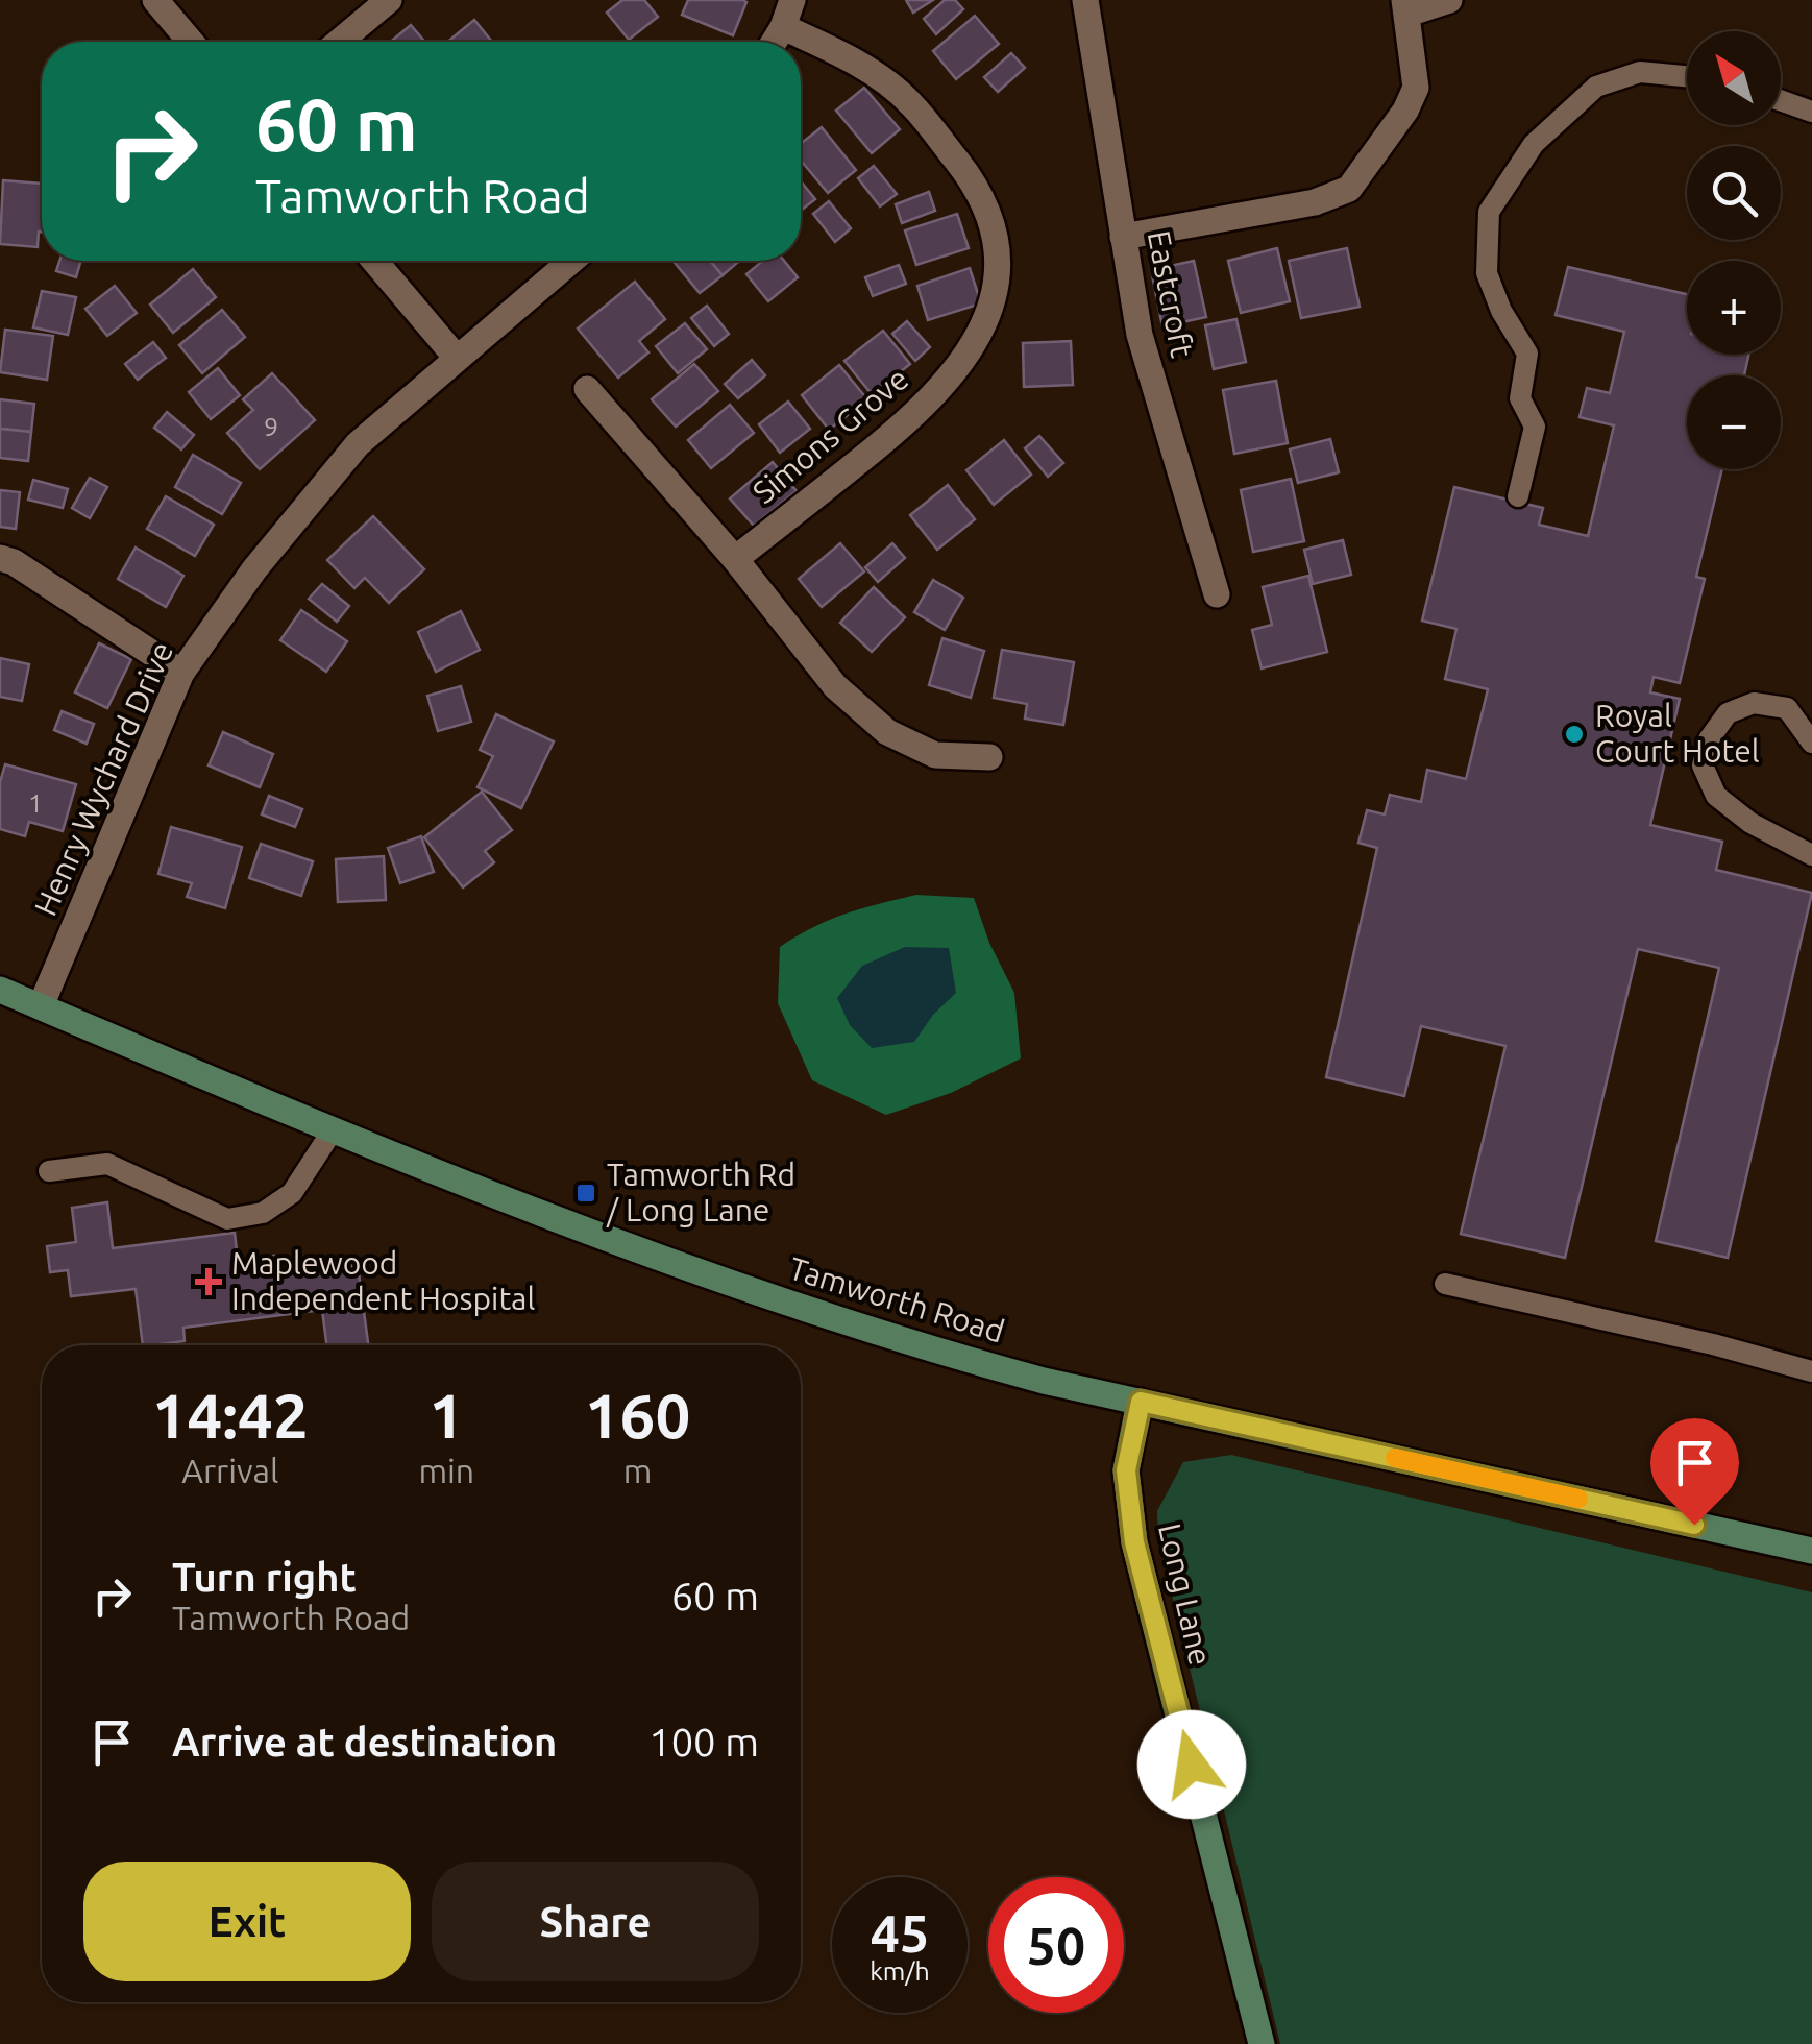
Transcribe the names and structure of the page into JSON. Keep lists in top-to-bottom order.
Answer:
{
  "streets": {
    "main road": ["Tamworth Road", "Long Lane"],
    "street": ["Eastcroft", "Simons Grove", "Henry Wychard Drive"]
  },
  "crossings": [
    ["Henry Wychard Drive", "Tamworth Road"],
    ["Tamworth Road", "Long Lane"]
  ],
  "places": {
    "other": ["Royal Court Hotel"],
    "transit": ["Tamworth Rd / Long Lane"],
    "health": ["Maplewood Independent Hospital"]
  },
  "house_numbers": ["9", "1"],
  "north": "top left",
  "page": {
    "map_buttons": ["+", "−"],
    "turn": ["60 m", "Tamworth Road"],
    "eta": [
      "14:42",
      "Arrival",
      "1",
      "min",
      "160",
      "m"
    ],
    "list": [
      {
        "name": "Turn right",
        "note": "Tamworth Road",
        "value": "60 m"
      },
      {
        "name": "Arrive at destination",
        "value": "100 m"
      }
    ],
    "buttons": ["Exit", "Share"],
    "speed": "45 km/h",
    "limit": "50"
  }
}
